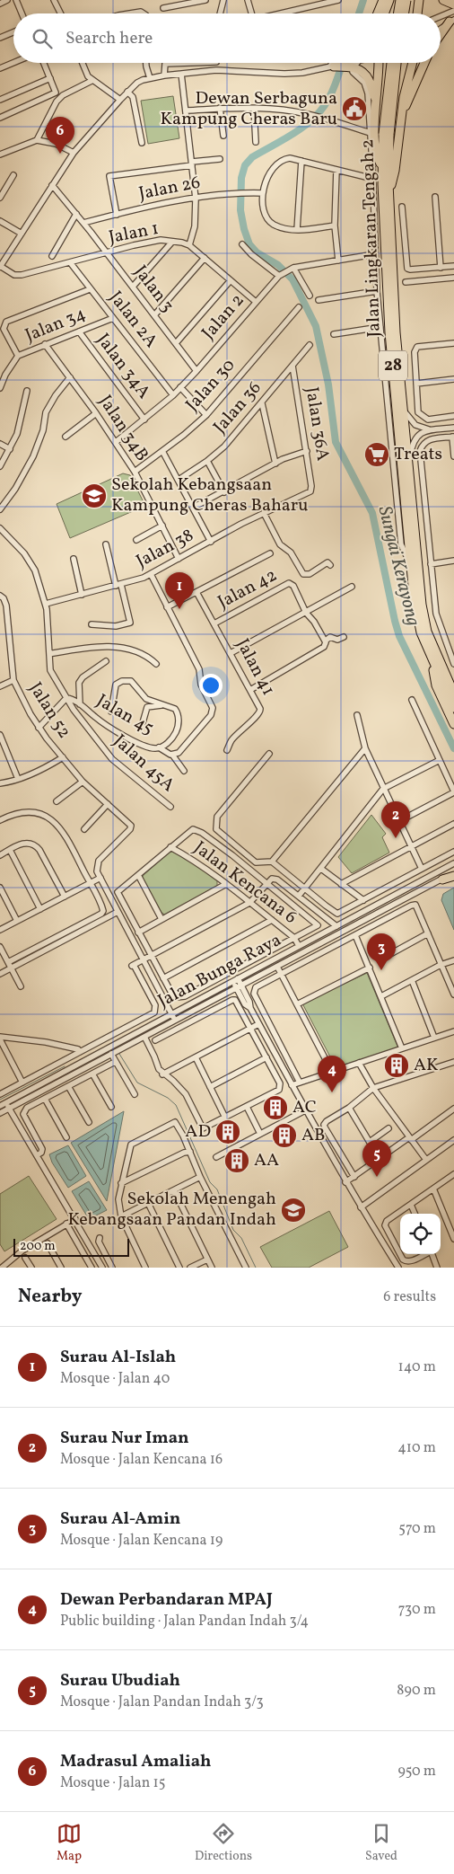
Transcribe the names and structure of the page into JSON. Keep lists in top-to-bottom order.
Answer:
{
  "streets": {
    "highway": ["Jalan Lingkaran Tengah 2", "28"],
    "street": [
      "Jalan 26",
      "Jalan 1",
      "Jalan 3",
      "Jalan 2",
      "Jalan 2A",
      "Jalan 34",
      "Jalan 34A",
      "Jalan 30",
      "Jalan 36",
      "Jalan 36A",
      "Jalan 34B",
      "Jalan 38",
      "Jalan 42",
      "Jalan 41",
      "Jalan 52",
      "Jalan 45",
      "Jalan 45A",
      "Jalan Kencana 6",
      "Jalan Bunga Raya"
    ]
  },
  "crossings": [
    ["Jalan 26", "Jalan 3"],
    ["Jalan 1", "Jalan 3"],
    ["Jalan 1", "Jalan 2"],
    ["Jalan 1", "Jalan 2A"],
    ["Jalan 3", "Jalan 2"],
    ["Jalan 2", "Jalan 2A"],
    ["Jalan 2", "Jalan 34A"],
    ["Jalan 2", "Jalan 34B"],
    ["Jalan 2A", "Jalan 34"],
    ["Jalan 34", "Jalan 34A"],
    ["Jalan 34", "Jalan 34B"],
    ["Jalan 30", "Jalan 34B"],
    ["Jalan 36", "Jalan 36A"],
    ["Jalan 36A", "Jalan 38"],
    ["Jalan 34B", "Jalan 38"],
    ["Jalan 38", "Jalan 45A"],
    ["Jalan 42", "Jalan 41"],
    ["Jalan 45", "Jalan 45A"],
    ["Jalan Kencana 6", "Jalan Bunga Raya"]
  ],
  "water": ["Sungai Kerayong"],
  "places": {
    "public building": ["Dewan Serbaguna Kampung Cheras Baru"],
    "supermarket": ["Treats"],
    "school or university": ["Sekolah Kebangsaan Kampung Cheras Baharu", "Sekolah Menengah Kebangsaan Pandan Indah"],
    "building": [
      "AK",
      "AC",
      "AD",
      "AB",
      "AA"
    ]
  },
  "scale_bar": "200 m",
  "page": {
    "search": "Search here",
    "pins": [
      "6",
      "1",
      "2",
      "3",
      "4",
      "5"
    ],
    "scale": "200 m",
    "heading": ["Nearby", "6 results"],
    "list": [
      {
        "mark": "1",
        "name": "Surau Al-Islah",
        "note": "Mosque · Jalan 40",
        "value": "140 m"
      },
      {
        "mark": "2",
        "name": "Surau Nur Iman",
        "note": "Mosque · Jalan Kencana 16",
        "value": "410 m"
      },
      {
        "mark": "3",
        "name": "Surau Al-Amin",
        "note": "Mosque · Jalan Kencana 19",
        "value": "570 m"
      },
      {
        "mark": "4",
        "name": "Dewan Perbandaran MPAJ",
        "note": "Public building · Jalan Pandan Indah 3/4",
        "value": "730 m"
      },
      {
        "mark": "5",
        "name": "Surau Ubudiah",
        "note": "Mosque · Jalan Pandan Indah 3/3",
        "value": "890 m"
      },
      {
        "mark": "6",
        "name": "Madrasul Amaliah",
        "note": "Mosque · Jalan 15",
        "value": "950 m"
      }
    ],
    "nav": ["Map", "Directions", "Saved"]
  }
}
